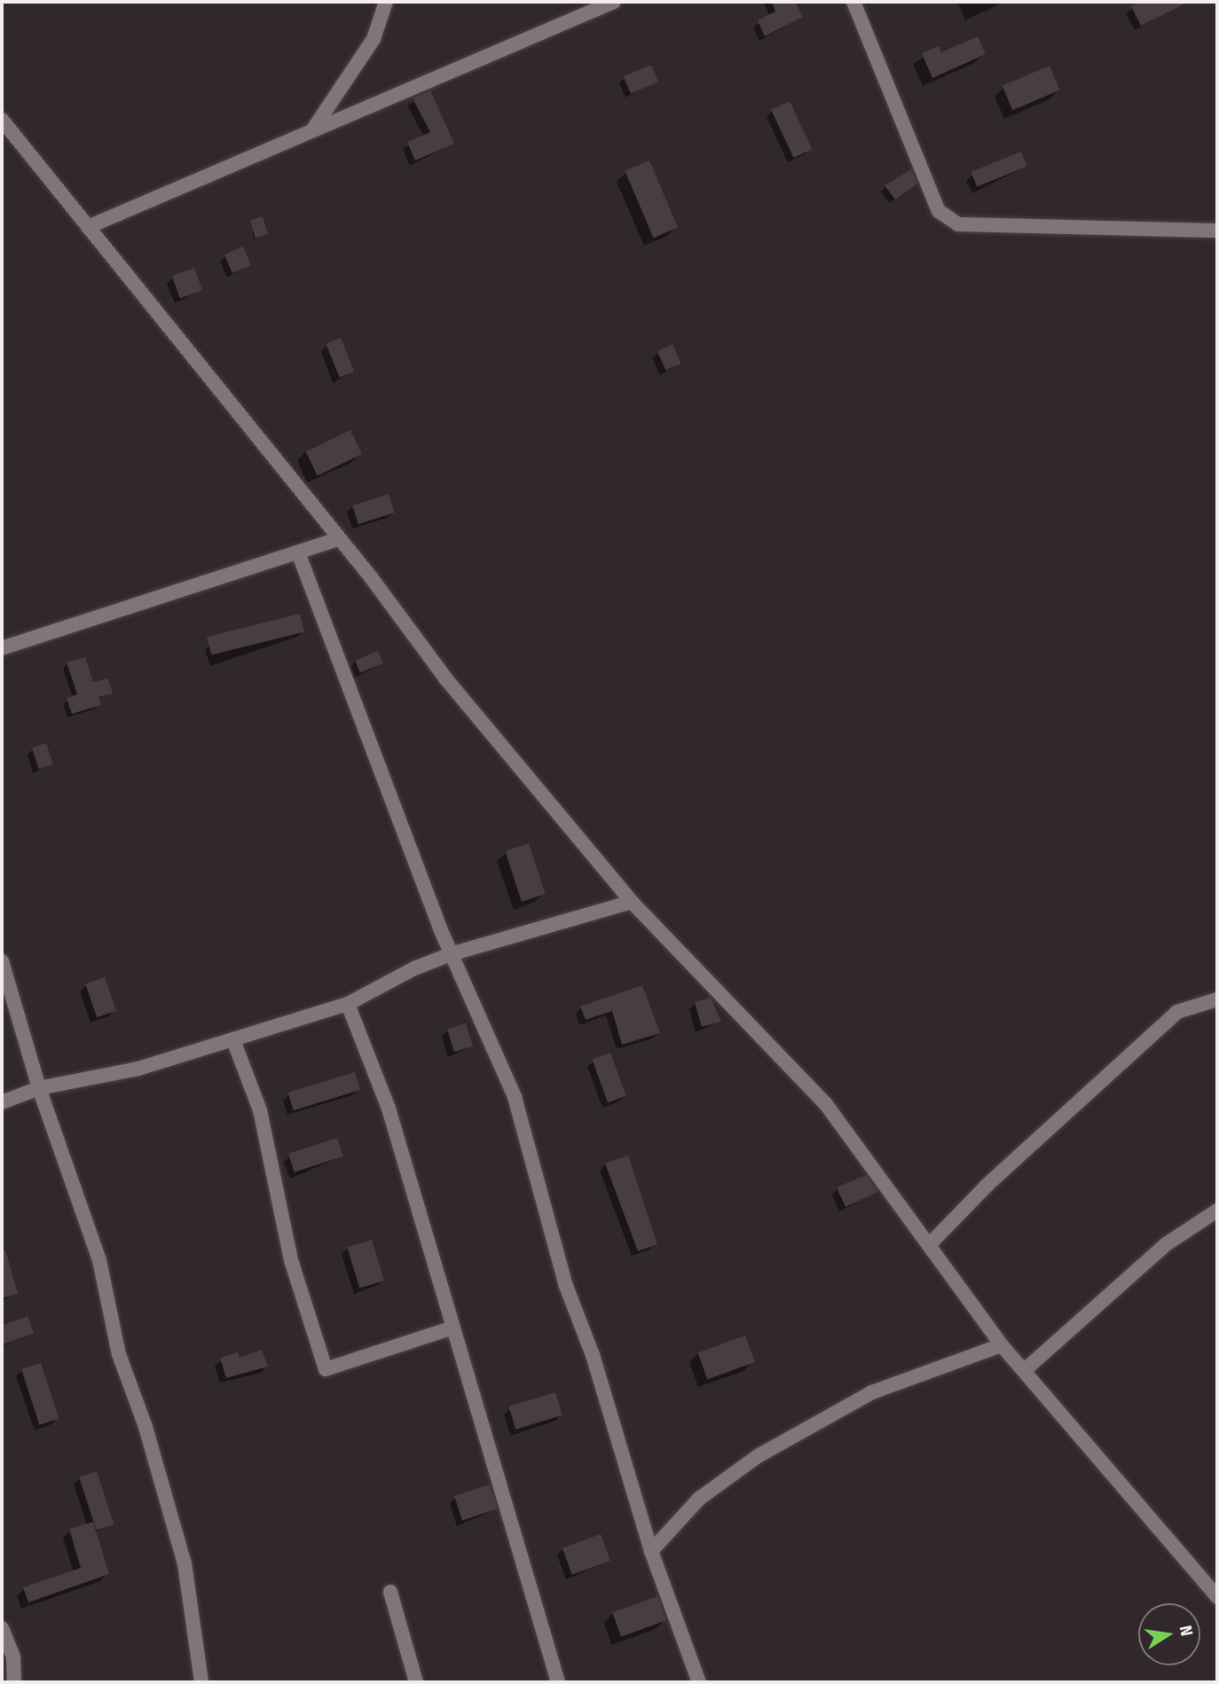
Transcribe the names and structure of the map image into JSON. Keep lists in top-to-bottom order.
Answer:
{
  "north": "right"
}
